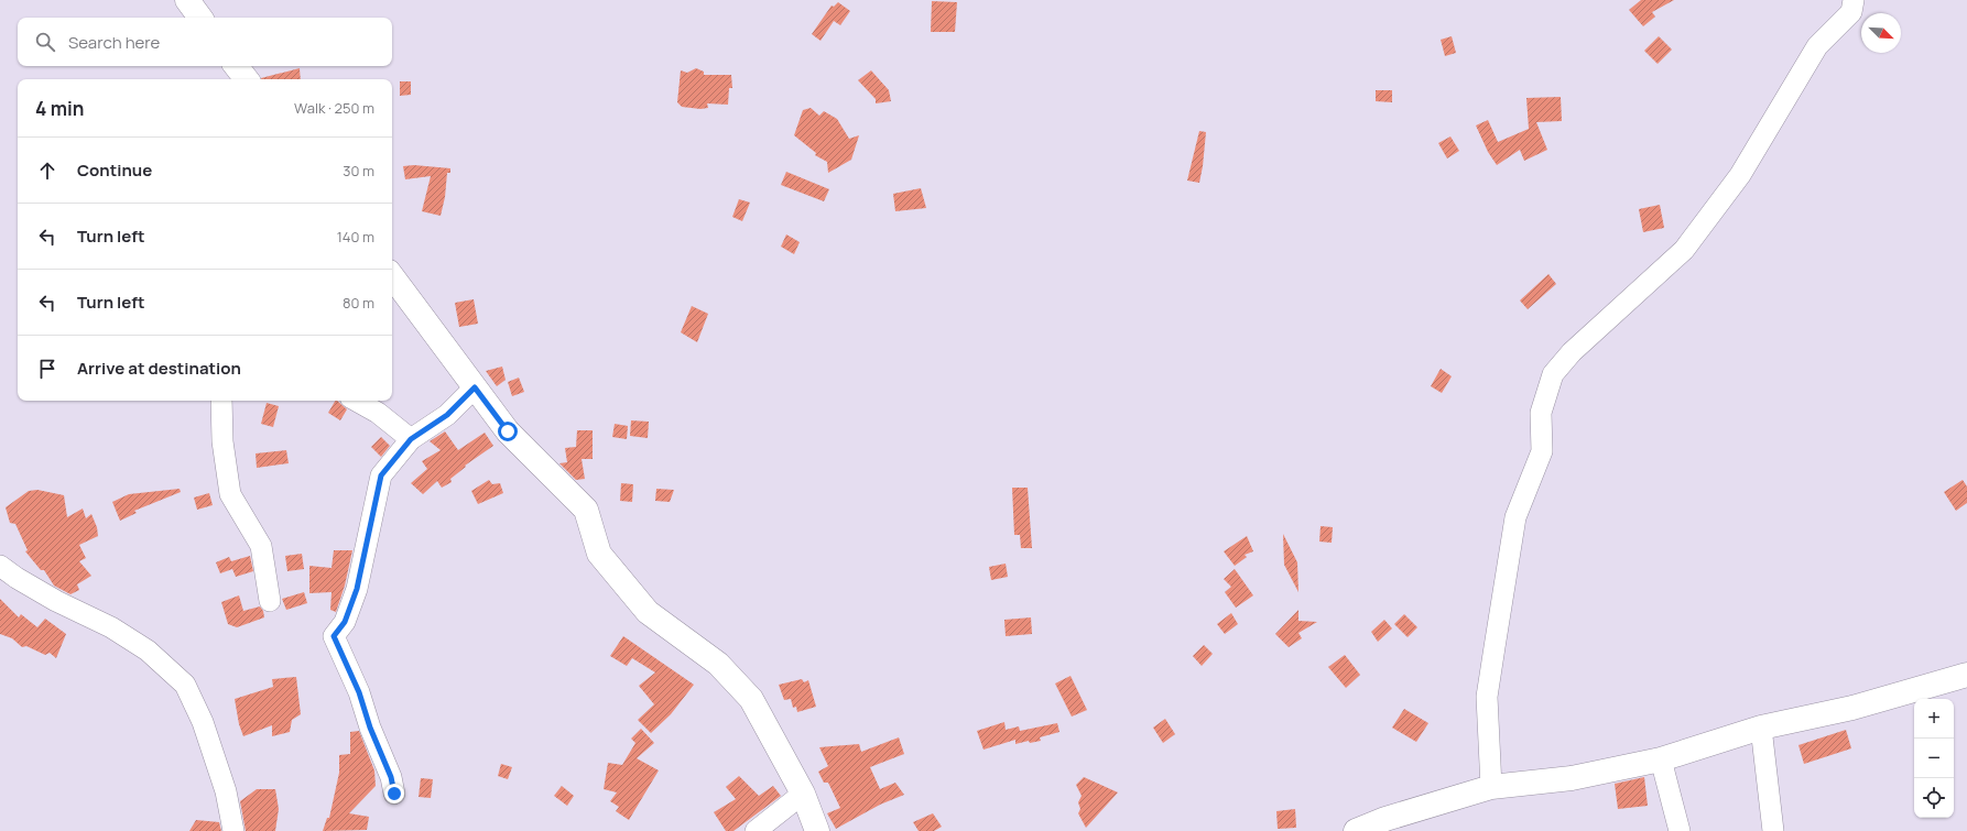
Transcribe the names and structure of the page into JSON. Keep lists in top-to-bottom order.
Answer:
{
  "north": "bottom right",
  "page": {
    "search": "Search here",
    "heading": ["4 min", "Walk · 250 m"],
    "list": [
      ["Continue", "30 m"],
      ["Turn left", "140 m"],
      ["Turn left", "80 m"],
      "Arrive at destination"
    ],
    "map_buttons": ["+", "−"]
  }
}
